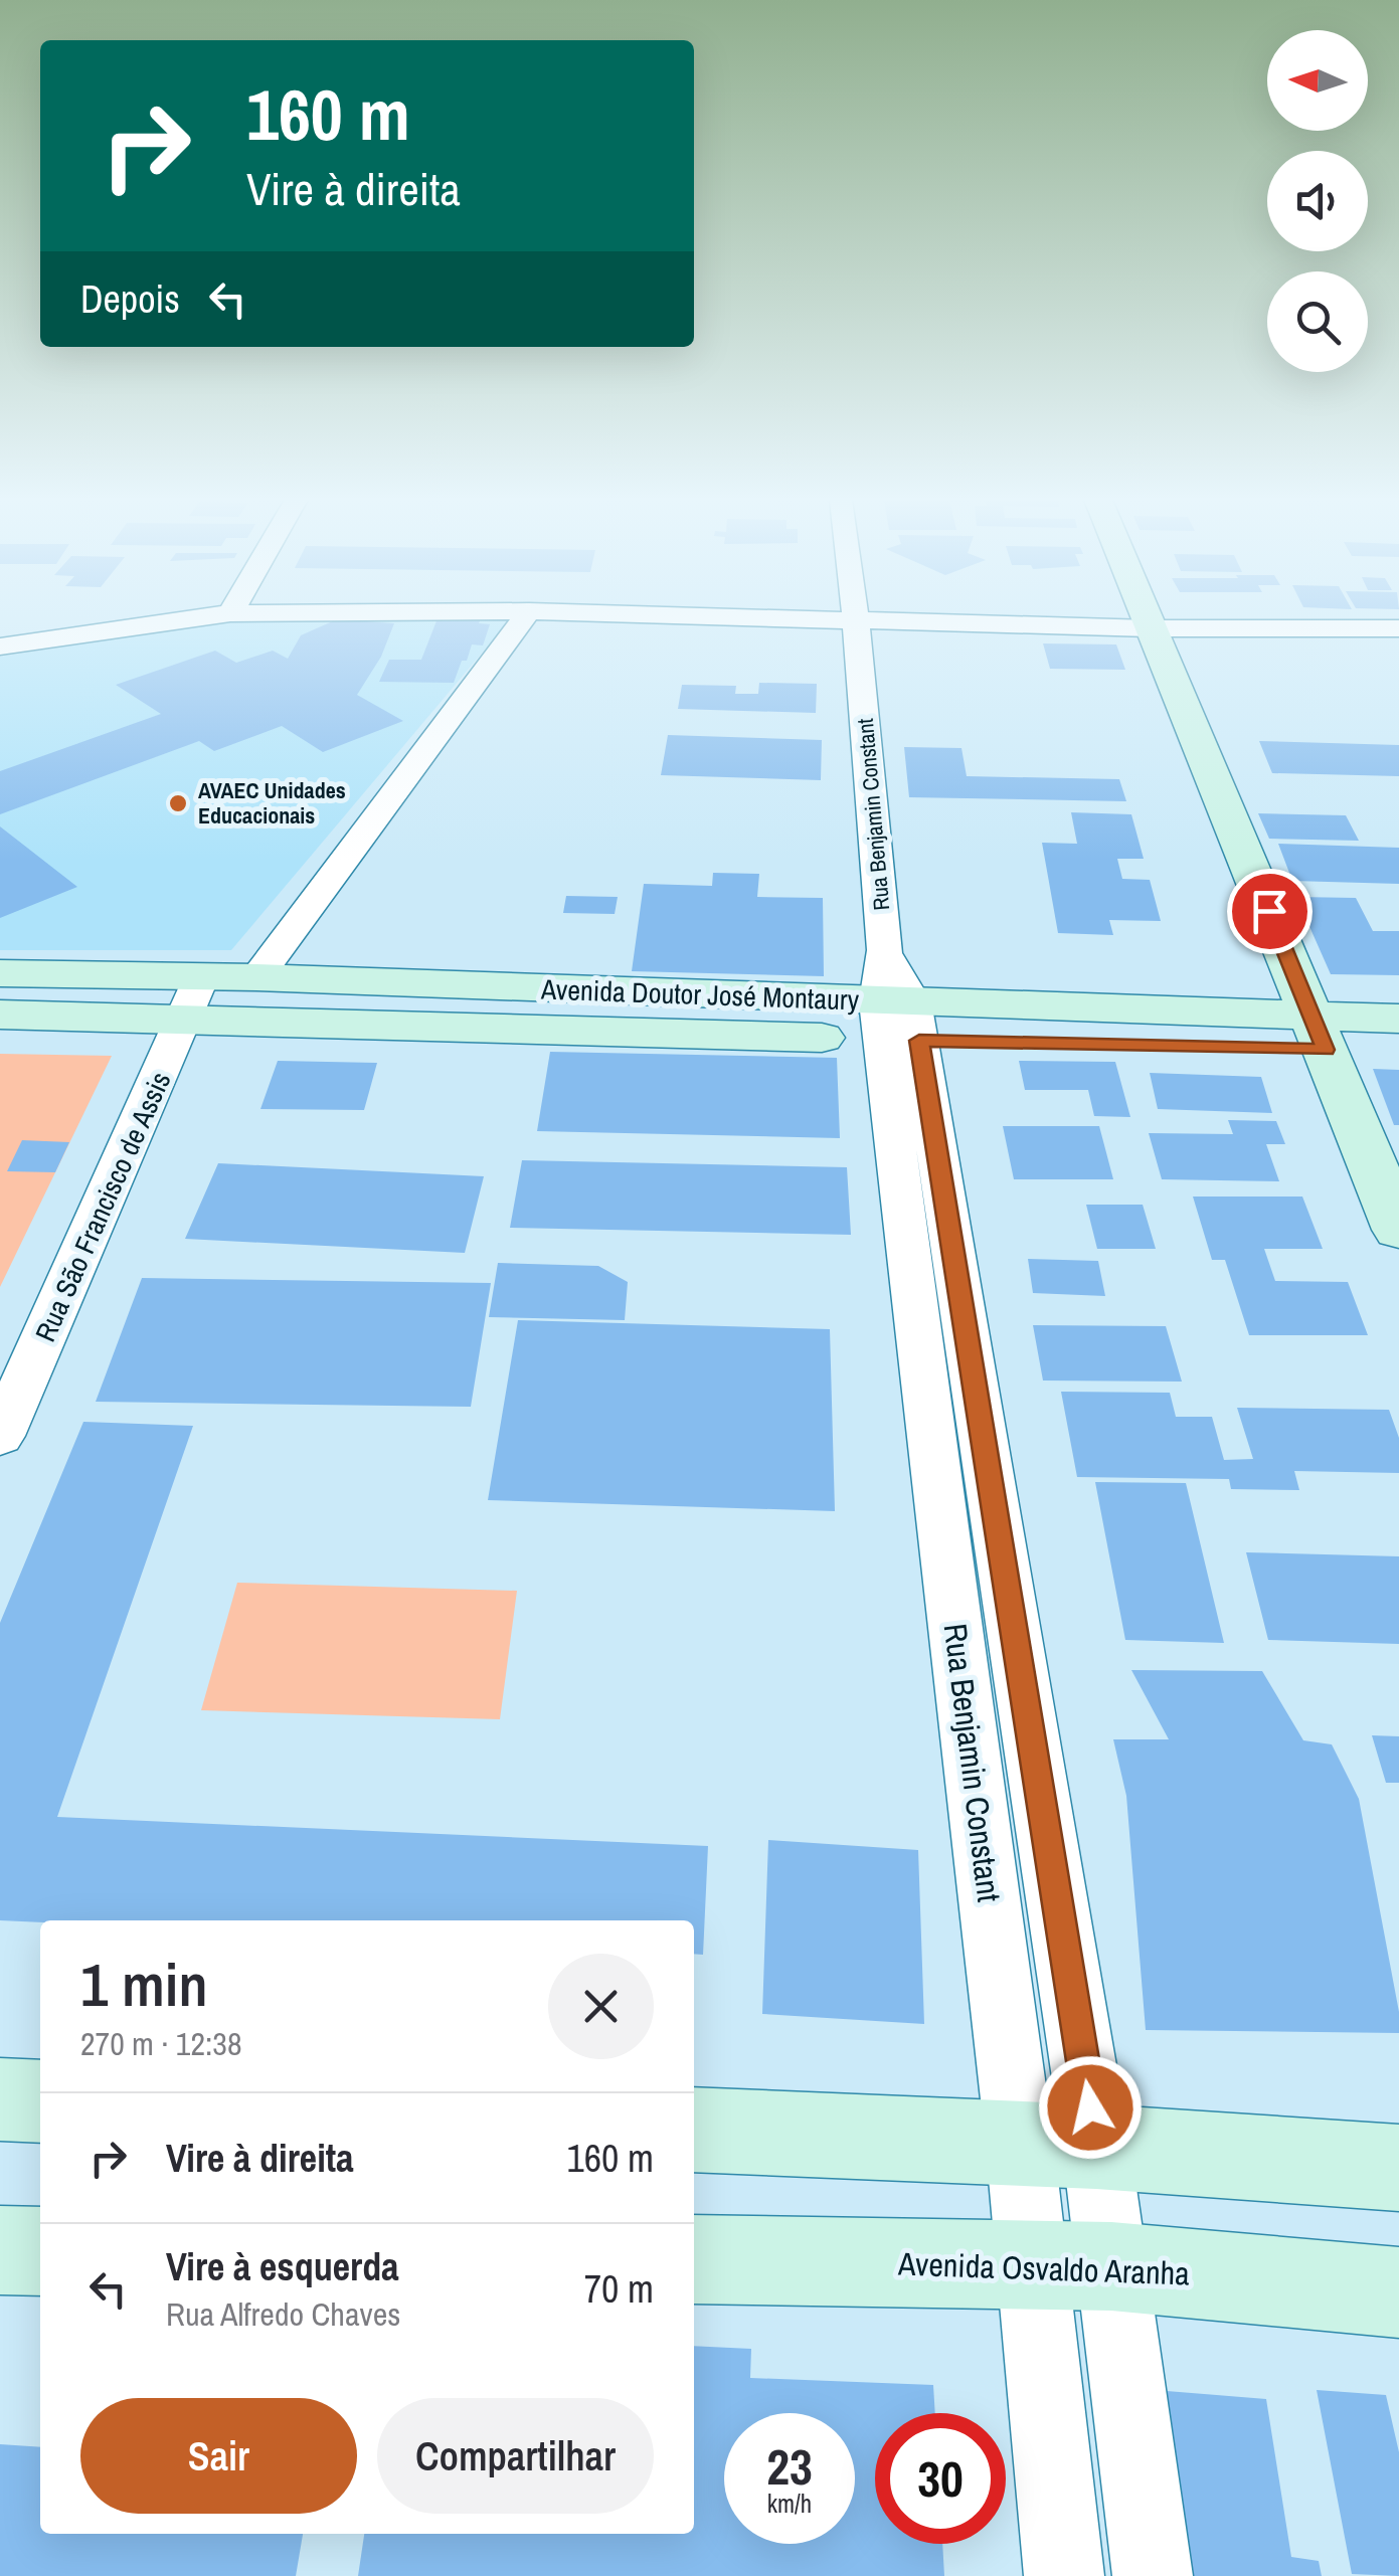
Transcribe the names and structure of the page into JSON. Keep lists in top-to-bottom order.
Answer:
{
  "streets": {
    "street": [
      "Rua Benjamin Constant",
      "Avenida Doutor José Montaury",
      "Rua São Francisco de Assis",
      "Avenida Osvaldo Aranha"
    ]
  },
  "crossings": [
    ["Rua Benjamin Constant", "Avenida Doutor José Montaury"],
    ["Rua Benjamin Constant", "Avenida Osvaldo Aranha"],
    ["Avenida Doutor José Montaury", "Rua São Francisco de Assis"]
  ],
  "places": ["AVAEC Unidades Educacionais"],
  "north": "left",
  "page": {
    "turn": ["160 m", "Vire à direita"],
    "then": "Depois",
    "heading": ["1 min", "270 m · 12:38"],
    "list": [
      {
        "name": "Vire à direita",
        "value": "160 m"
      },
      {
        "name": "Vire à esquerda",
        "note": "Rua Alfredo Chaves",
        "value": "70 m"
      }
    ],
    "buttons": ["Sair", "Compartilhar"],
    "speed": "23 km/h",
    "limit": "30"
  }
}
